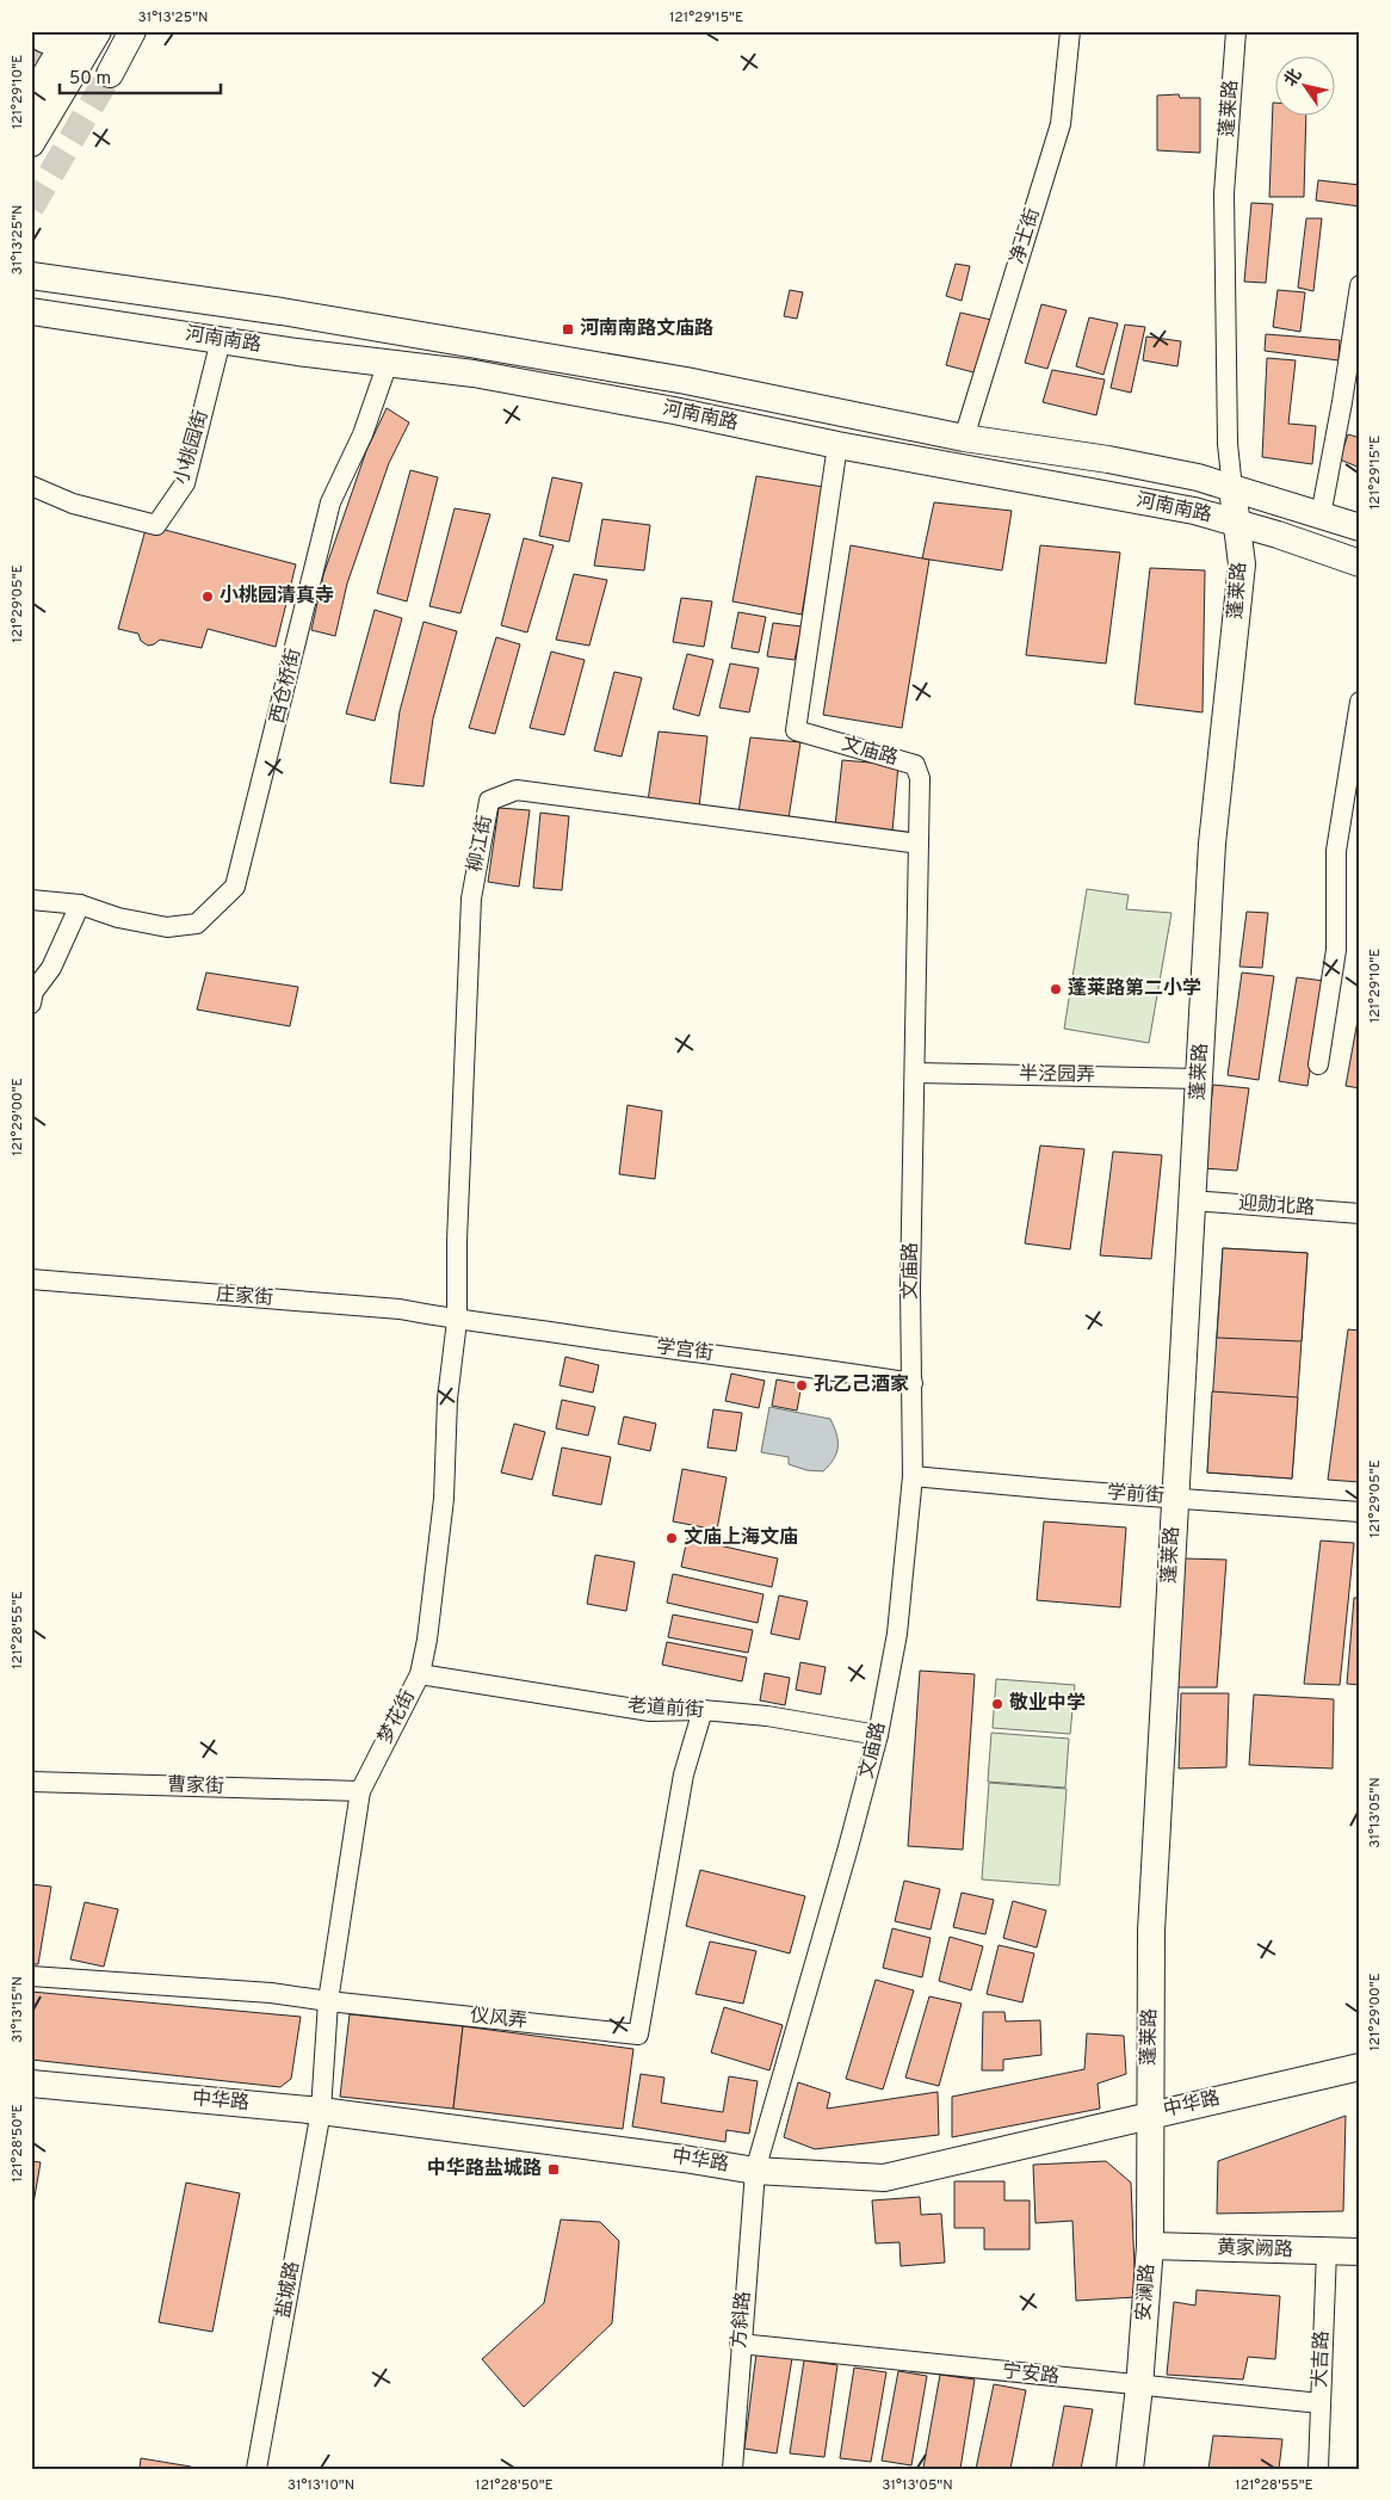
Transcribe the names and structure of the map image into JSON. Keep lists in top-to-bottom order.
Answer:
{
  "streets": {
    "street": [
      "蓬莱路",
      "净土街",
      "河南南路",
      "小桃园街",
      "西仓桥街",
      "文庙路",
      "柳江街",
      "半泾园弄",
      "迎勋北路",
      "庄家街",
      "学宫街",
      "学前街",
      "老道前街",
      "梦花街",
      "曹家街",
      "仪风弄",
      "中华路",
      "黄家阙路",
      "盐城路",
      "安澜路",
      "方斜路",
      "大吉路",
      "宁安路"
    ]
  },
  "crossings": [
    ["蓬莱路", "河南南路"],
    ["蓬莱路", "半泾园弄"],
    ["蓬莱路", "迎勋北路"],
    ["蓬莱路", "学前街"],
    ["蓬莱路", "中华路"],
    ["蓬莱路", "安澜路"],
    ["净土街", "河南南路"],
    ["河南南路", "小桃园街"],
    ["河南南路", "西仓桥街"],
    ["河南南路", "文庙路"],
    ["文庙路", "柳江街"],
    ["文庙路", "半泾园弄"],
    ["文庙路", "学宫街"],
    ["文庙路", "学前街"],
    ["文庙路", "老道前街"],
    ["文庙路", "中华路"],
    ["文庙路", "方斜路"],
    ["柳江街", "庄家街"],
    ["柳江街", "学宫街"],
    ["柳江街", "梦花街"],
    ["庄家街", "学宫街"],
    ["庄家街", "梦花街"],
    ["学宫街", "梦花街"],
    ["老道前街", "梦花街"],
    ["老道前街", "仪风弄"],
    ["梦花街", "曹家街"],
    ["梦花街", "仪风弄"],
    ["梦花街", "中华路"],
    ["梦花街", "盐城路"],
    ["中华路", "盐城路"],
    ["中华路", "安澜路"],
    ["中华路", "方斜路"],
    ["黄家阙路", "安澜路"],
    ["黄家阙路", "大吉路"],
    ["安澜路", "宁安路"],
    ["方斜路", "宁安路"],
    ["大吉路", "宁安路"]
  ],
  "places": {
    "transit": ["河南南路文庙路", "中华路盐城路"],
    "other": [
      "小桃园清真寺",
      "蓬莱路第二小学",
      "孔乙己酒家",
      "文庙上海文庙",
      "敬业中学"
    ]
  },
  "scale_bar": "50 m",
  "north": "top left",
  "coordinates": [
    "31°13'25\"N",
    "121°29'15\"E",
    "121°29'10\"E",
    "121°29'05\"E",
    "121°29'00\"E",
    "121°28'55\"E",
    "31°13'05\"N",
    "31°13'15\"N",
    "121°28'50\"E",
    "31°13'10\"N"
  ]
}
